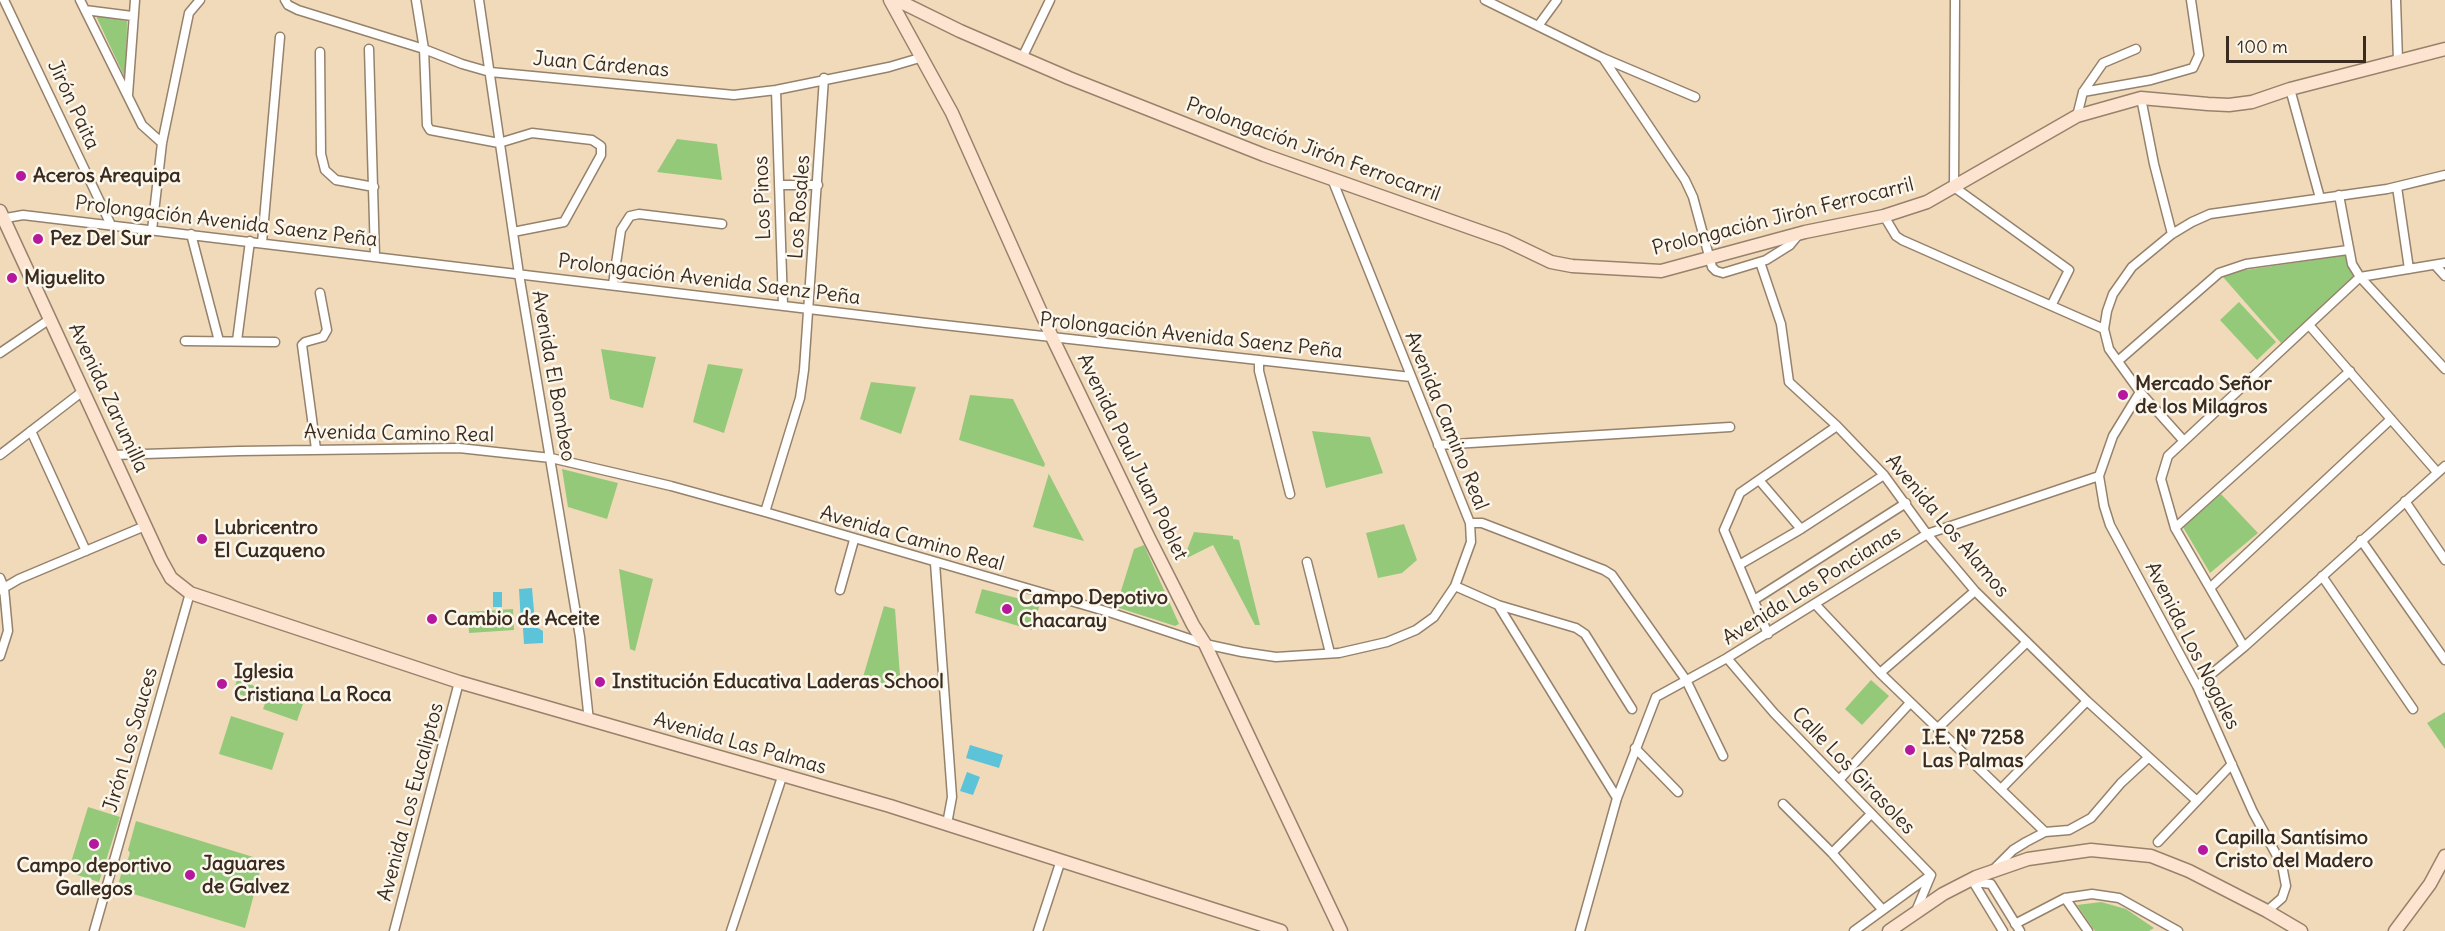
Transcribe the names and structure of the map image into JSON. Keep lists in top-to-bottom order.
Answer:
{
  "streets": {
    "street": [
      "Juan Cárdenas",
      "Jirón Paita",
      "Prolongación Jirón Ferrocarril",
      "Los Pinos",
      "Los Rosales",
      "Prolongación Avenida Saenz Peña",
      "Avenida El Bombeo",
      "Avenida Zarumilla",
      "Avenida Camino Real",
      "Avenida Paul Juan Poblet",
      "Avenida Los Alamos",
      "Avenida Las Poncianas",
      "Avenida Los Nogales",
      "Jirón Los Sauces",
      "Avenida Las Palmas",
      "Calle Los Girasoles",
      "Avenida Los Eucaliptos"
    ]
  },
  "crossings": [
    ["Juan Cárdenas", "Los Pinos"],
    ["Juan Cárdenas", "Los Rosales"],
    ["Juan Cárdenas", "Avenida El Bombeo"],
    ["Juan Cárdenas", "Avenida Paul Juan Poblet"],
    ["Jirón Paita", "Prolongación Avenida Saenz Peña"],
    ["Prolongación Jirón Ferrocarril", "Avenida Camino Real"],
    ["Los Pinos", "Prolongación Avenida Saenz Peña"],
    ["Los Rosales", "Prolongación Avenida Saenz Peña"],
    ["Los Rosales", "Avenida Camino Real"],
    ["Prolongación Avenida Saenz Peña", "Avenida El Bombeo"],
    ["Prolongación Avenida Saenz Peña", "Avenida Zarumilla"],
    ["Prolongación Avenida Saenz Peña", "Avenida Camino Real"],
    ["Prolongación Avenida Saenz Peña", "Avenida Paul Juan Poblet"],
    ["Avenida El Bombeo", "Avenida Camino Real"],
    ["Avenida El Bombeo", "Avenida Las Palmas"],
    ["Avenida Zarumilla", "Avenida Camino Real"],
    ["Avenida Zarumilla", "Jirón Los Sauces"],
    ["Avenida Zarumilla", "Avenida Las Palmas"],
    ["Avenida Camino Real", "Avenida Paul Juan Poblet"],
    ["Avenida Los Alamos", "Avenida Las Poncianas"],
    ["Avenida Las Poncianas", "Avenida Los Nogales"],
    ["Avenida Las Poncianas", "Calle Los Girasoles"],
    ["Jirón Los Sauces", "Avenida Las Palmas"],
    ["Avenida Las Palmas", "Avenida Los Eucaliptos"]
  ],
  "places": [
    "Aceros Arequipa",
    "Pez Del Sur",
    "Miguelito",
    "Mercado Señor de los Milagros",
    "Lubricentro El Cuzqueno",
    "Campo Depotivo Chacaray",
    "Cambio de Aceite",
    "Institución Educativa Laderas School",
    "Iglesia Cristiana La Roca",
    "I.E. N° 7258 Las Palmas",
    "Campo deportivo Gallegos",
    "Capilla Santísimo Cristo del Madero",
    "Jaguares de Galvez"
  ],
  "scale_bar": "100 m"
}
